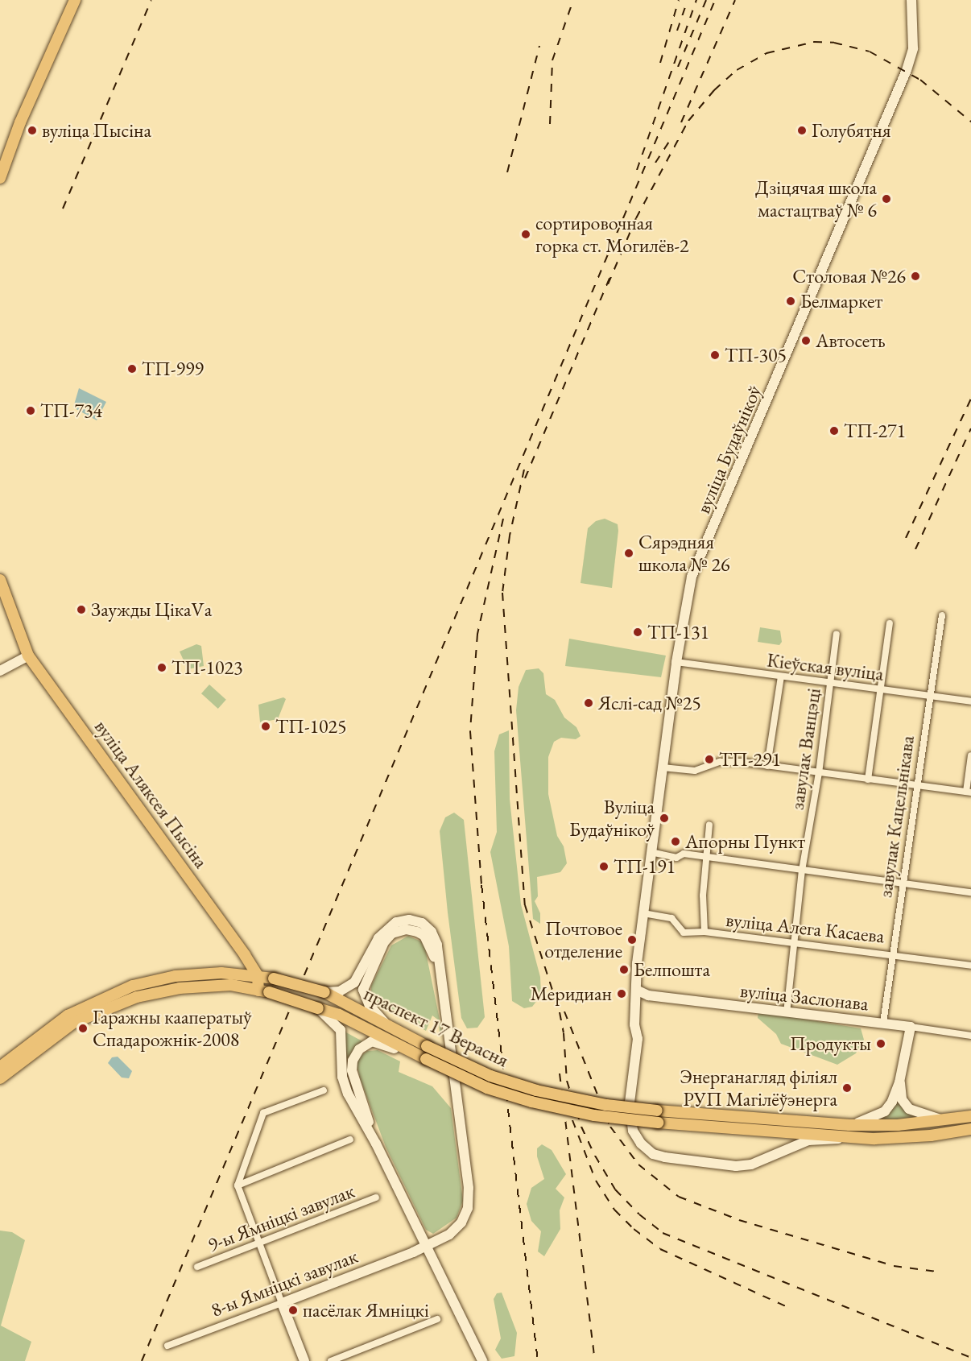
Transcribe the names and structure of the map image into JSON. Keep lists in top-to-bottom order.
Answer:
{
  "streets": {
    "main road": [
      "вуліца Будаўнікоў",
      "вуліца Аляксея Пысіна",
      "вуліца Заслонава",
      "праспект 17 Верасня",
      "8-ы Ямніцкі завулак"
    ],
    "street": [
      "Кіеўская вуліца",
      "завулак Ванцэці",
      "завулак Кацельнікава",
      "вуліца Алега Касаева",
      "9-ы Ямніцкі завулак"
    ]
  },
  "crossings": [
    ["вуліца Будаўнікоў", "Кіеўская вуліца"],
    ["вуліца Будаўнікоў", "вуліца Алега Касаева"],
    ["вуліца Будаўнікоў", "вуліца Заслонава"],
    ["вуліца Будаўнікоў", "праспект 17 Верасня"],
    ["Кіеўская вуліца", "завулак Ванцэці"],
    ["Кіеўская вуліца", "завулак Кацельнікава"],
    ["завулак Ванцэці", "вуліца Алега Касаева"],
    ["завулак Ванцэці", "вуліца Заслонава"],
    ["вуліца Аляксея Пысіна", "праспект 17 Верасня"],
    ["завулак Кацельнікава", "вуліца Алега Касаева"],
    ["завулак Кацельнікава", "вуліца Заслонава"]
  ],
  "places": [
    "вуліца Пысіна",
    "Голубятня",
    "Дзіцячая школа мастацтваў № 6",
    "сортировочная горка ст. Могилёв-2",
    "Столовая №26",
    "Белмаркет",
    "Автосеть",
    "ТП-305",
    "ТП-999",
    "ТП-734",
    "ТП-271",
    "Сярэдняя школа № 26",
    "Заужды ЦікаVа",
    "ТП-131",
    "ТП-1023",
    "Яслі-сад №25",
    "ТП-1025",
    "ТП-291",
    "Вуліца Будаўнікоў",
    "Апорны Пункт",
    "ТП-191",
    "Почтовое отделение",
    "Белпошта",
    "Меридиан",
    "Гаражны кааператыў Спадарожнік-2008",
    "Продукты",
    "Энерганагляд філіял РУП Магілёўэнерга",
    "пасёлак Ямніцкі"
  ]
}
